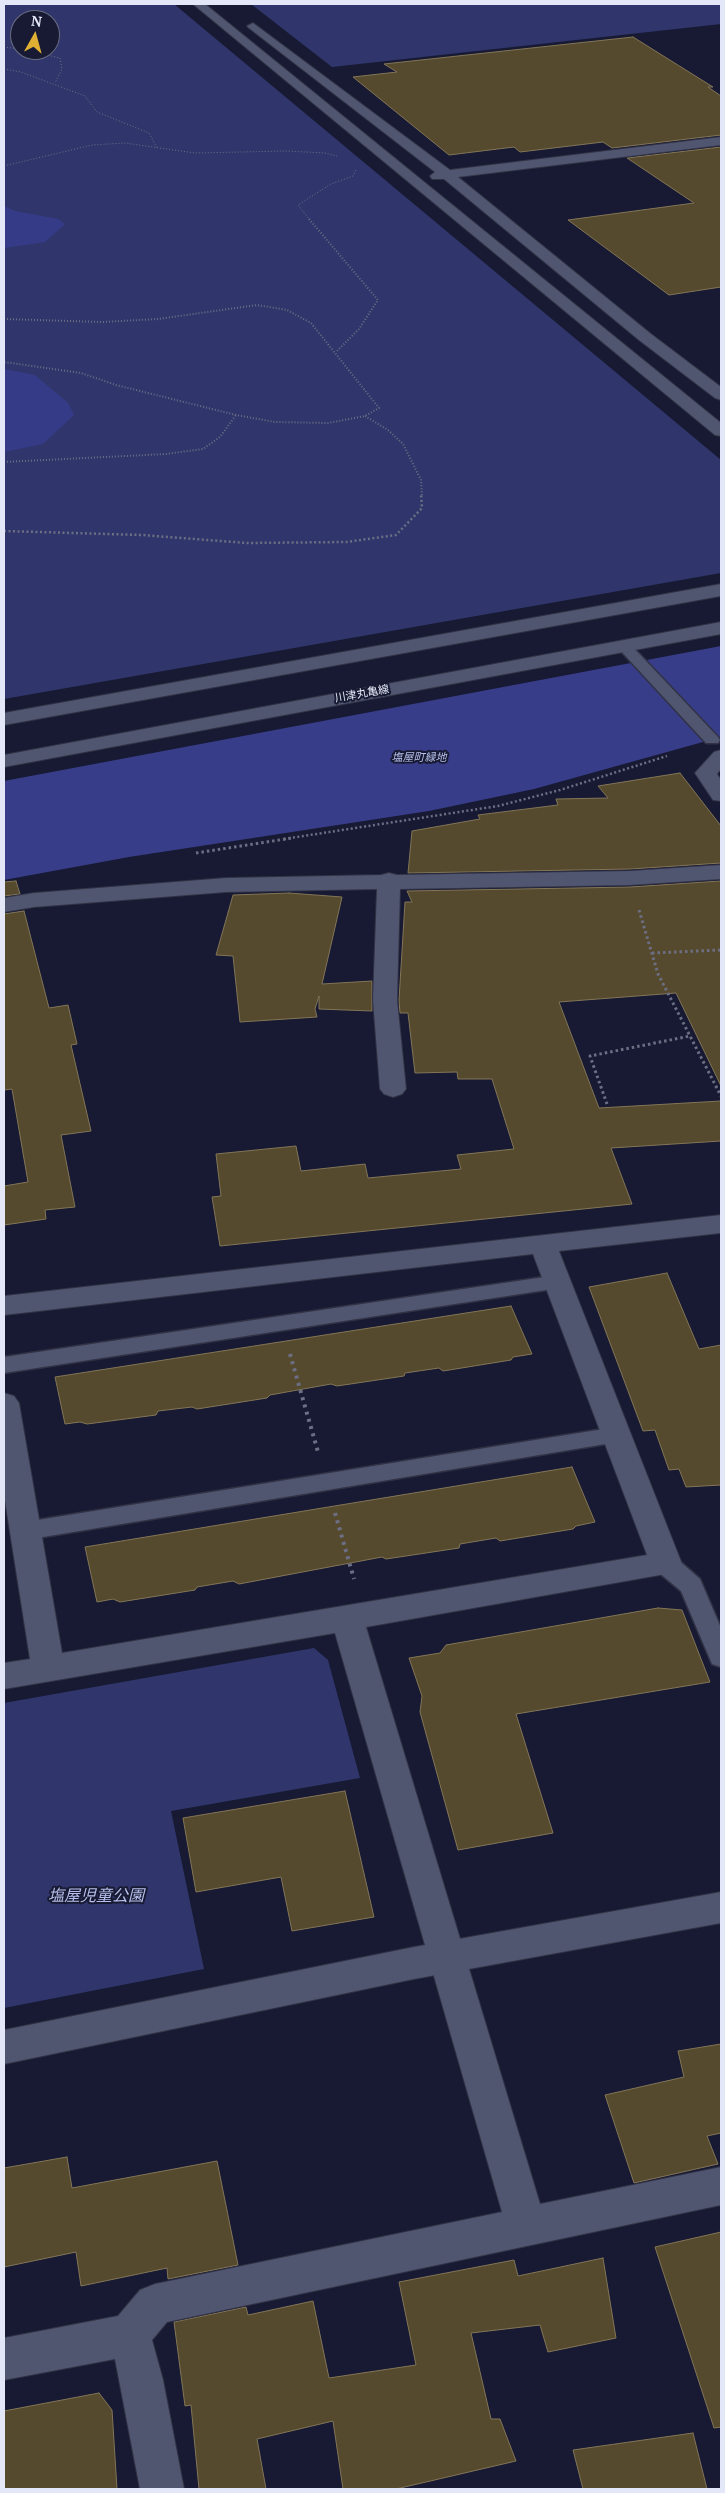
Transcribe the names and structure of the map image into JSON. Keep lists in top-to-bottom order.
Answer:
{
  "streets": {
    "street": ["川津丸亀線"]
  },
  "parks": ["塩屋町緑地", "塩屋児童公園"],
  "north": "top"
}
